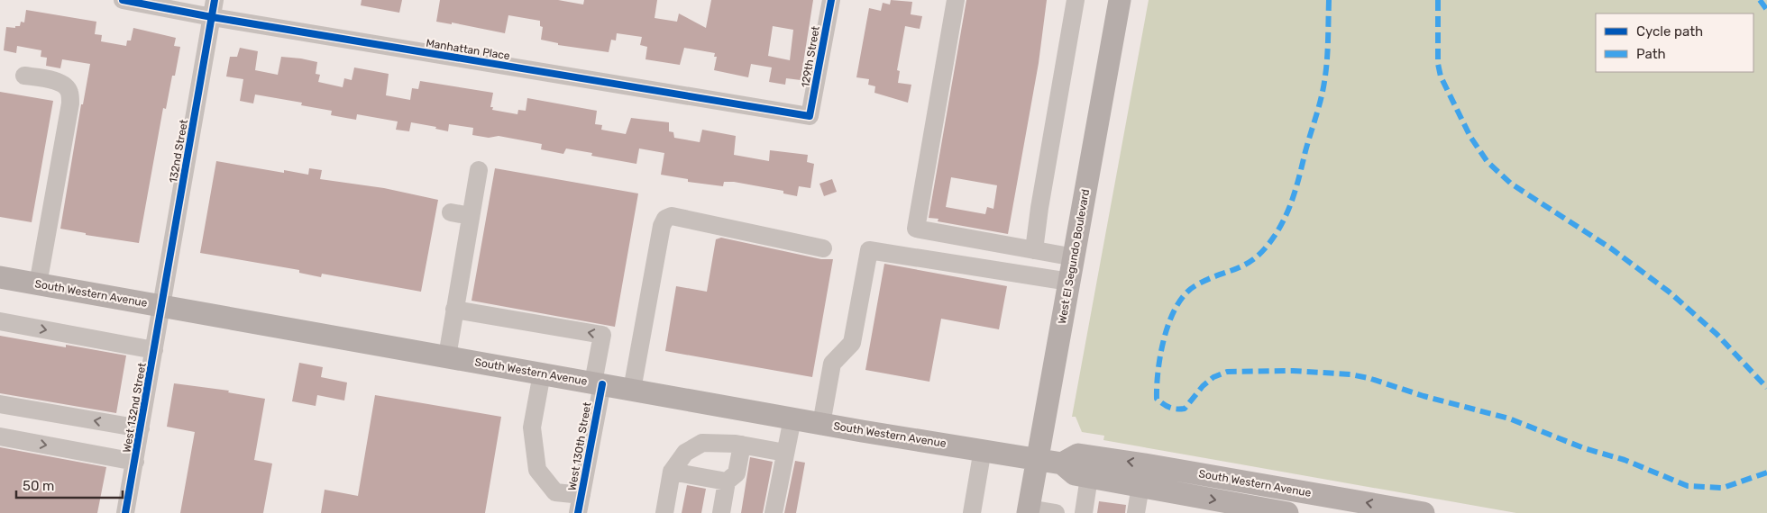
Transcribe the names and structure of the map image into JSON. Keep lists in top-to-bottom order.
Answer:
{
  "streets": {
    "main road": ["West El Segundo Boulevard", "South Western Avenue"],
    "street": [
      "Manhattan Place",
      "129th Street",
      "132nd Street",
      "West 132nd Street",
      "West 130th Street"
    ]
  },
  "crossings": [
    ["Manhattan Place", "129th Street"],
    ["Manhattan Place", "132nd Street"],
    ["132nd Street", "South Western Avenue"],
    ["132nd Street", "West 132nd Street"],
    ["West El Segundo Boulevard", "South Western Avenue"],
    ["South Western Avenue", "West 132nd Street"],
    ["South Western Avenue", "West 130th Street"]
  ],
  "one_way": ["West 130th Street"],
  "legend": ["Cycle path", "Path"],
  "scale_bar": "50 m"
}
